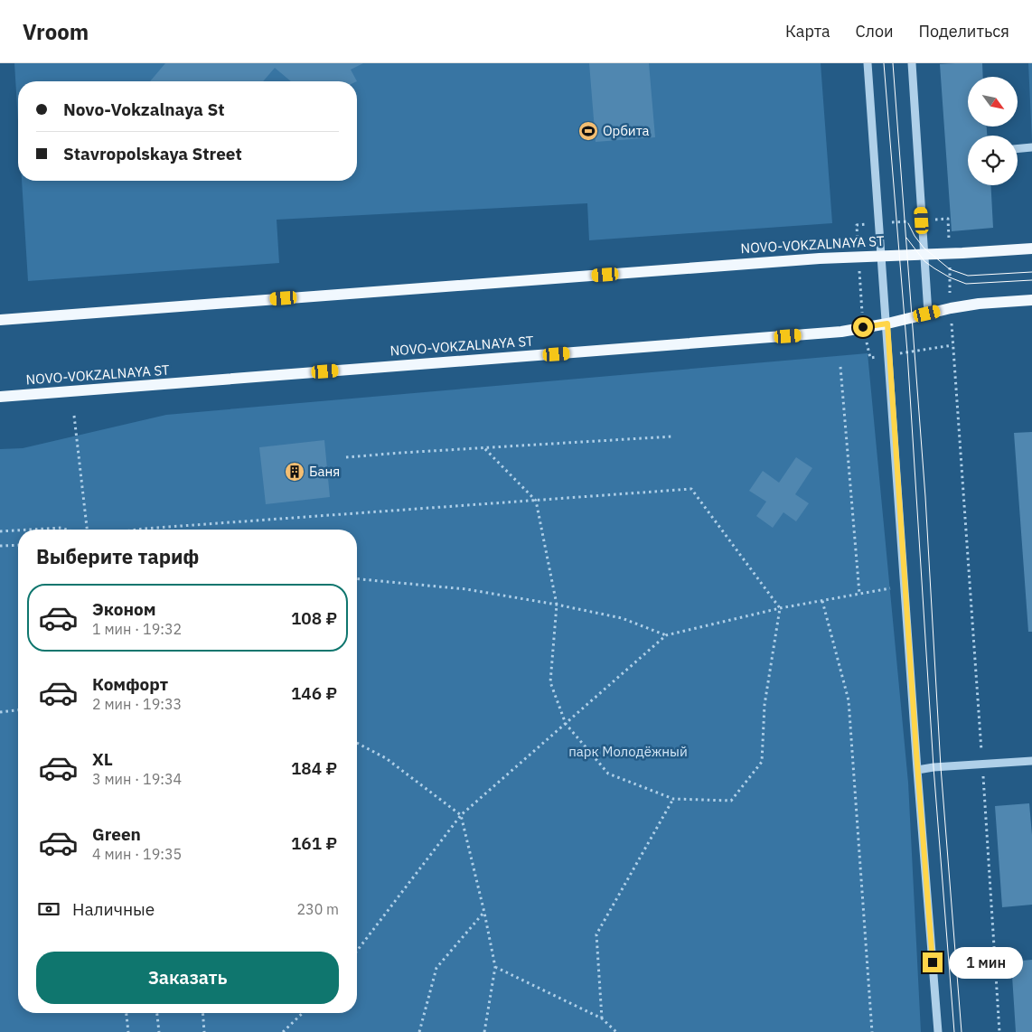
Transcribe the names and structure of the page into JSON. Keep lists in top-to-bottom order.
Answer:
{
  "streets": {
    "main road": ["NOVO-VOKZALNAYA ST"]
  },
  "parks": ["парк Молодёжный"],
  "places": {
    "sports": ["Орбита"],
    "building": ["Баня"]
  },
  "north": "bottom right",
  "page": {
    "header": "Vroom",
    "nav": ["Карта", "Слои", "Поделиться"],
    "banner": ["Novo-Vokzalnaya St", "Stavropolskaya Street"],
    "heading": "Выберите тариф",
    "list": [
      {
        "name": "Эконом",
        "note": "1 мин · 19:32",
        "value": "108 ₽"
      },
      {
        "name": "Комфорт",
        "note": "2 мин · 19:33",
        "value": "146 ₽"
      },
      {
        "name": "XL",
        "note": "3 мин · 19:34",
        "value": "184 ₽"
      },
      {
        "name": "Green",
        "note": "4 мин · 19:35",
        "value": "161 ₽"
      }
    ],
    "pay": ["Наличные", "230 m"],
    "buttons": "Заказать",
    "bubble": "1 мин"
  }
}
